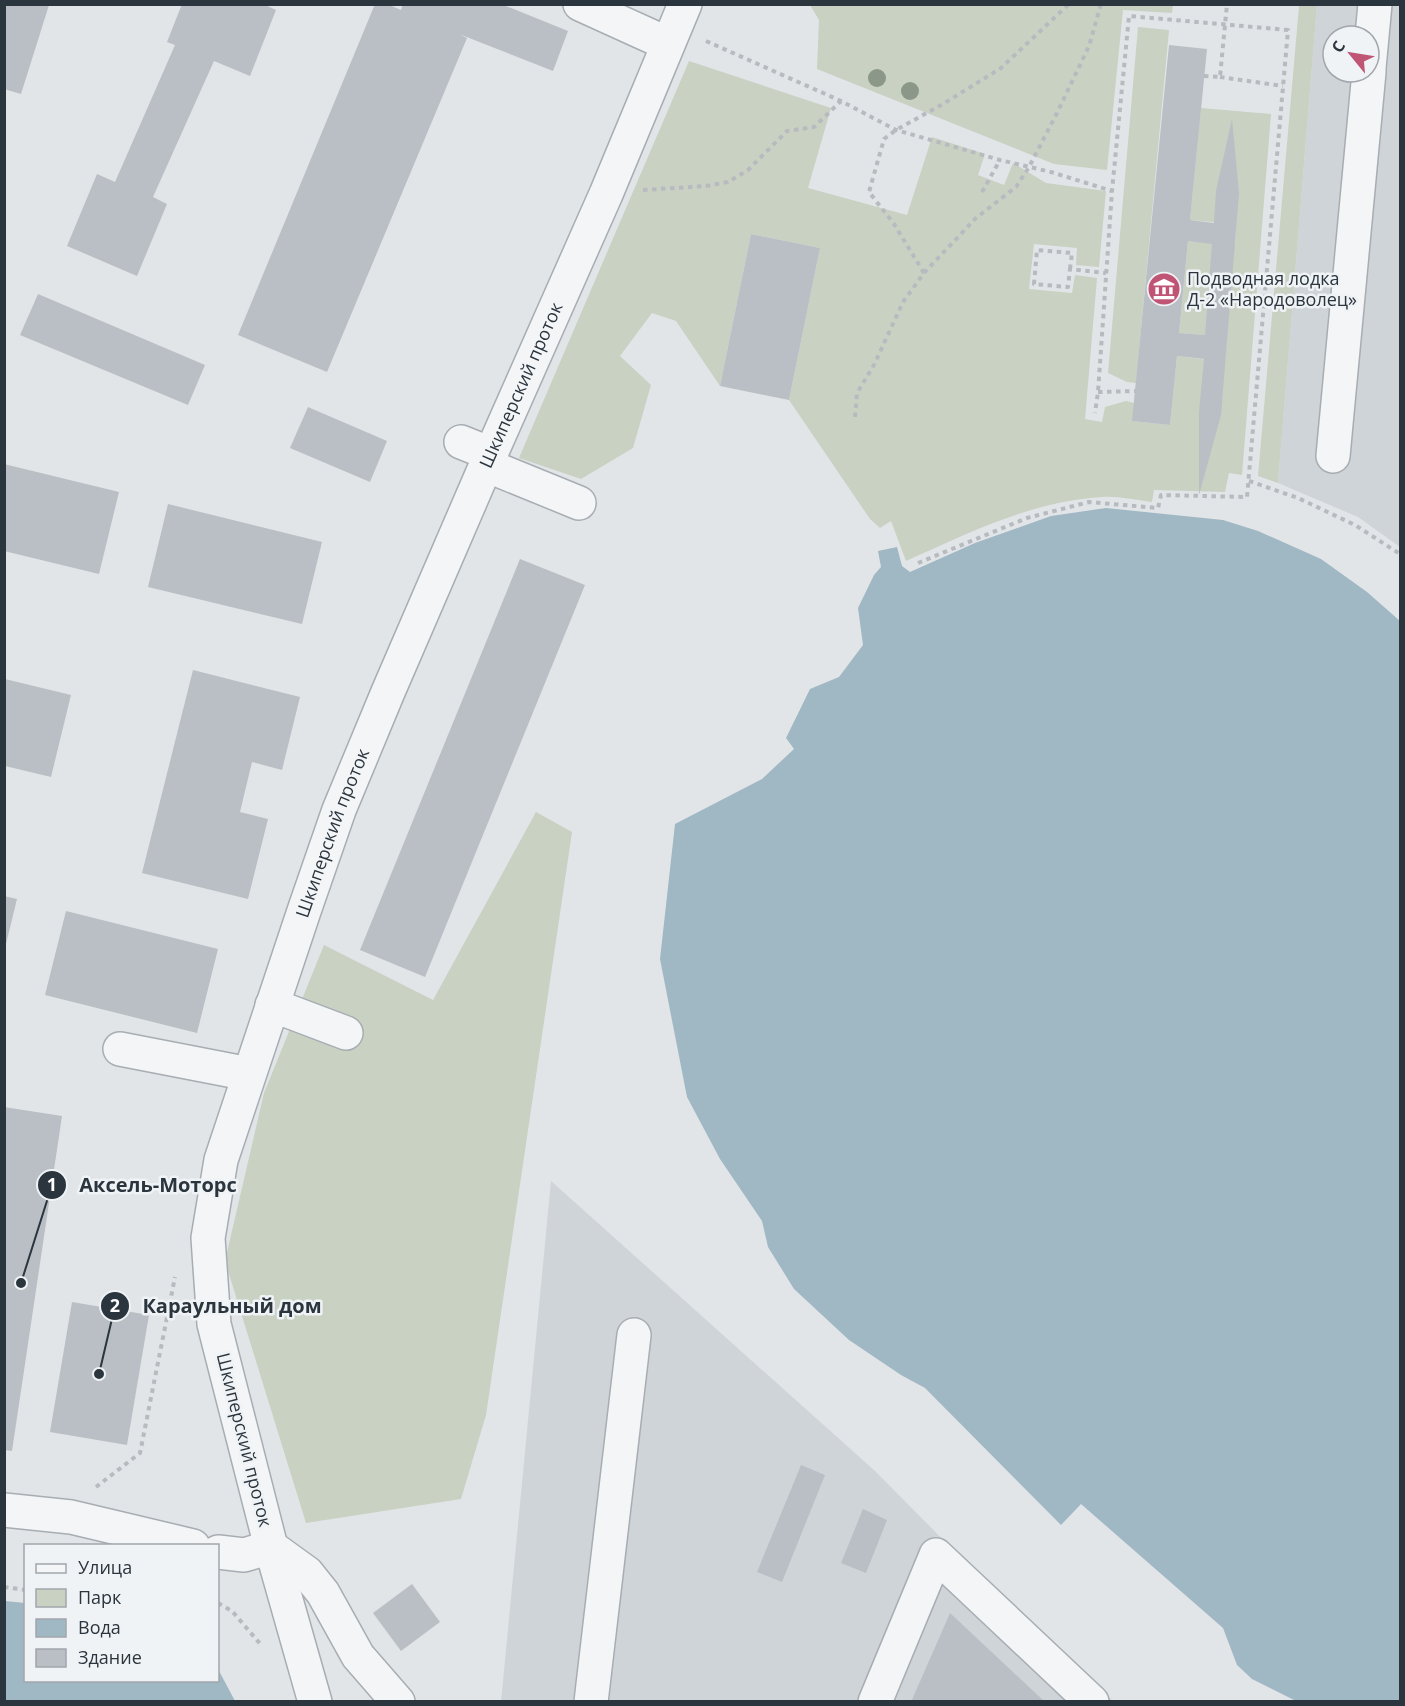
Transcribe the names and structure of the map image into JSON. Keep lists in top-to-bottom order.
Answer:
{
  "streets": {
    "street": ["Шкиперский проток"]
  },
  "places": {
    "museum": ["Подводная лодка Д-2 «Народоволец»"],
    "other": ["Аксель-Моторс", "Караульный дом"]
  },
  "legend": [
    "Улица",
    "Парк",
    "Вода",
    "Здание"
  ],
  "north": "top left"
}
